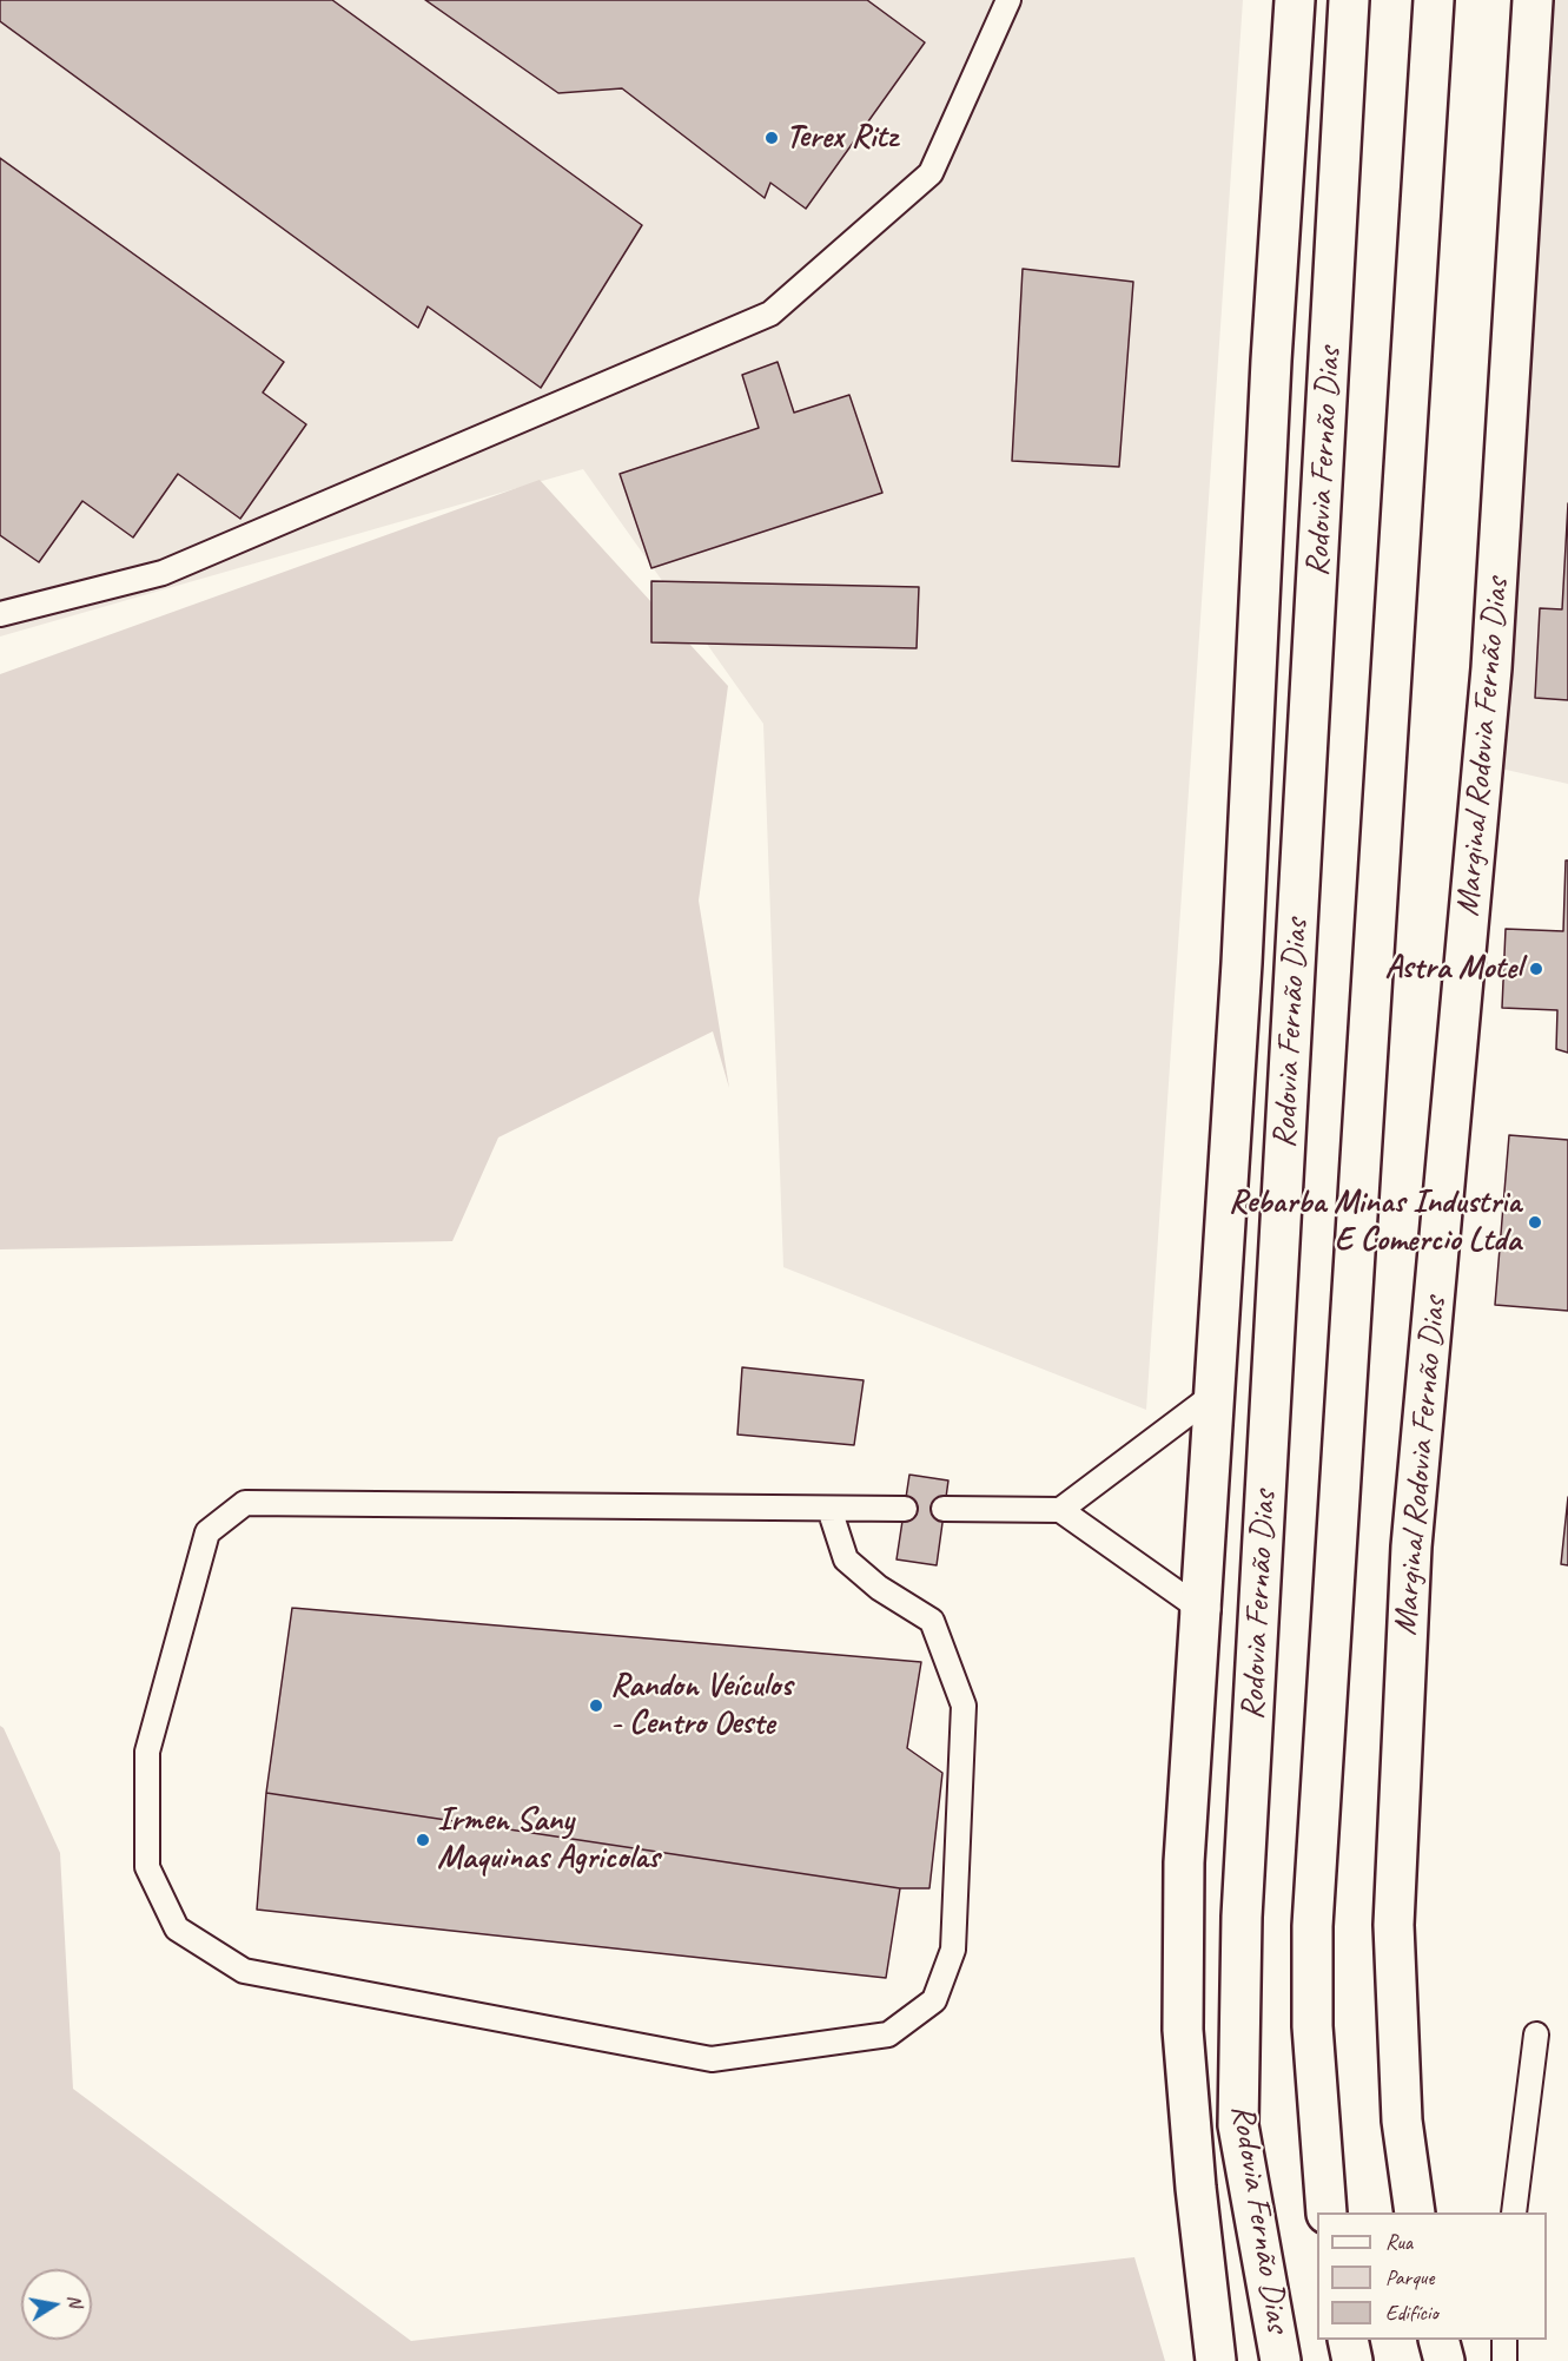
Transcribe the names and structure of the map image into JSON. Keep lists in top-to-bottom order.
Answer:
{
  "streets": {
    "main road": ["Rodovia Fernão Dias", "Marginal Rodovia Fernão Dias"]
  },
  "places": [
    "Terex Ritz",
    "Astra Motel",
    "Rebarba Minas Industria E Comercio Ltda",
    "Randon Veículos - Centro Oeste",
    "Irmen Sany Maquinas Agricolas"
  ],
  "legend": ["Rua", "Parque", "Edifício"],
  "north": "right"
}
